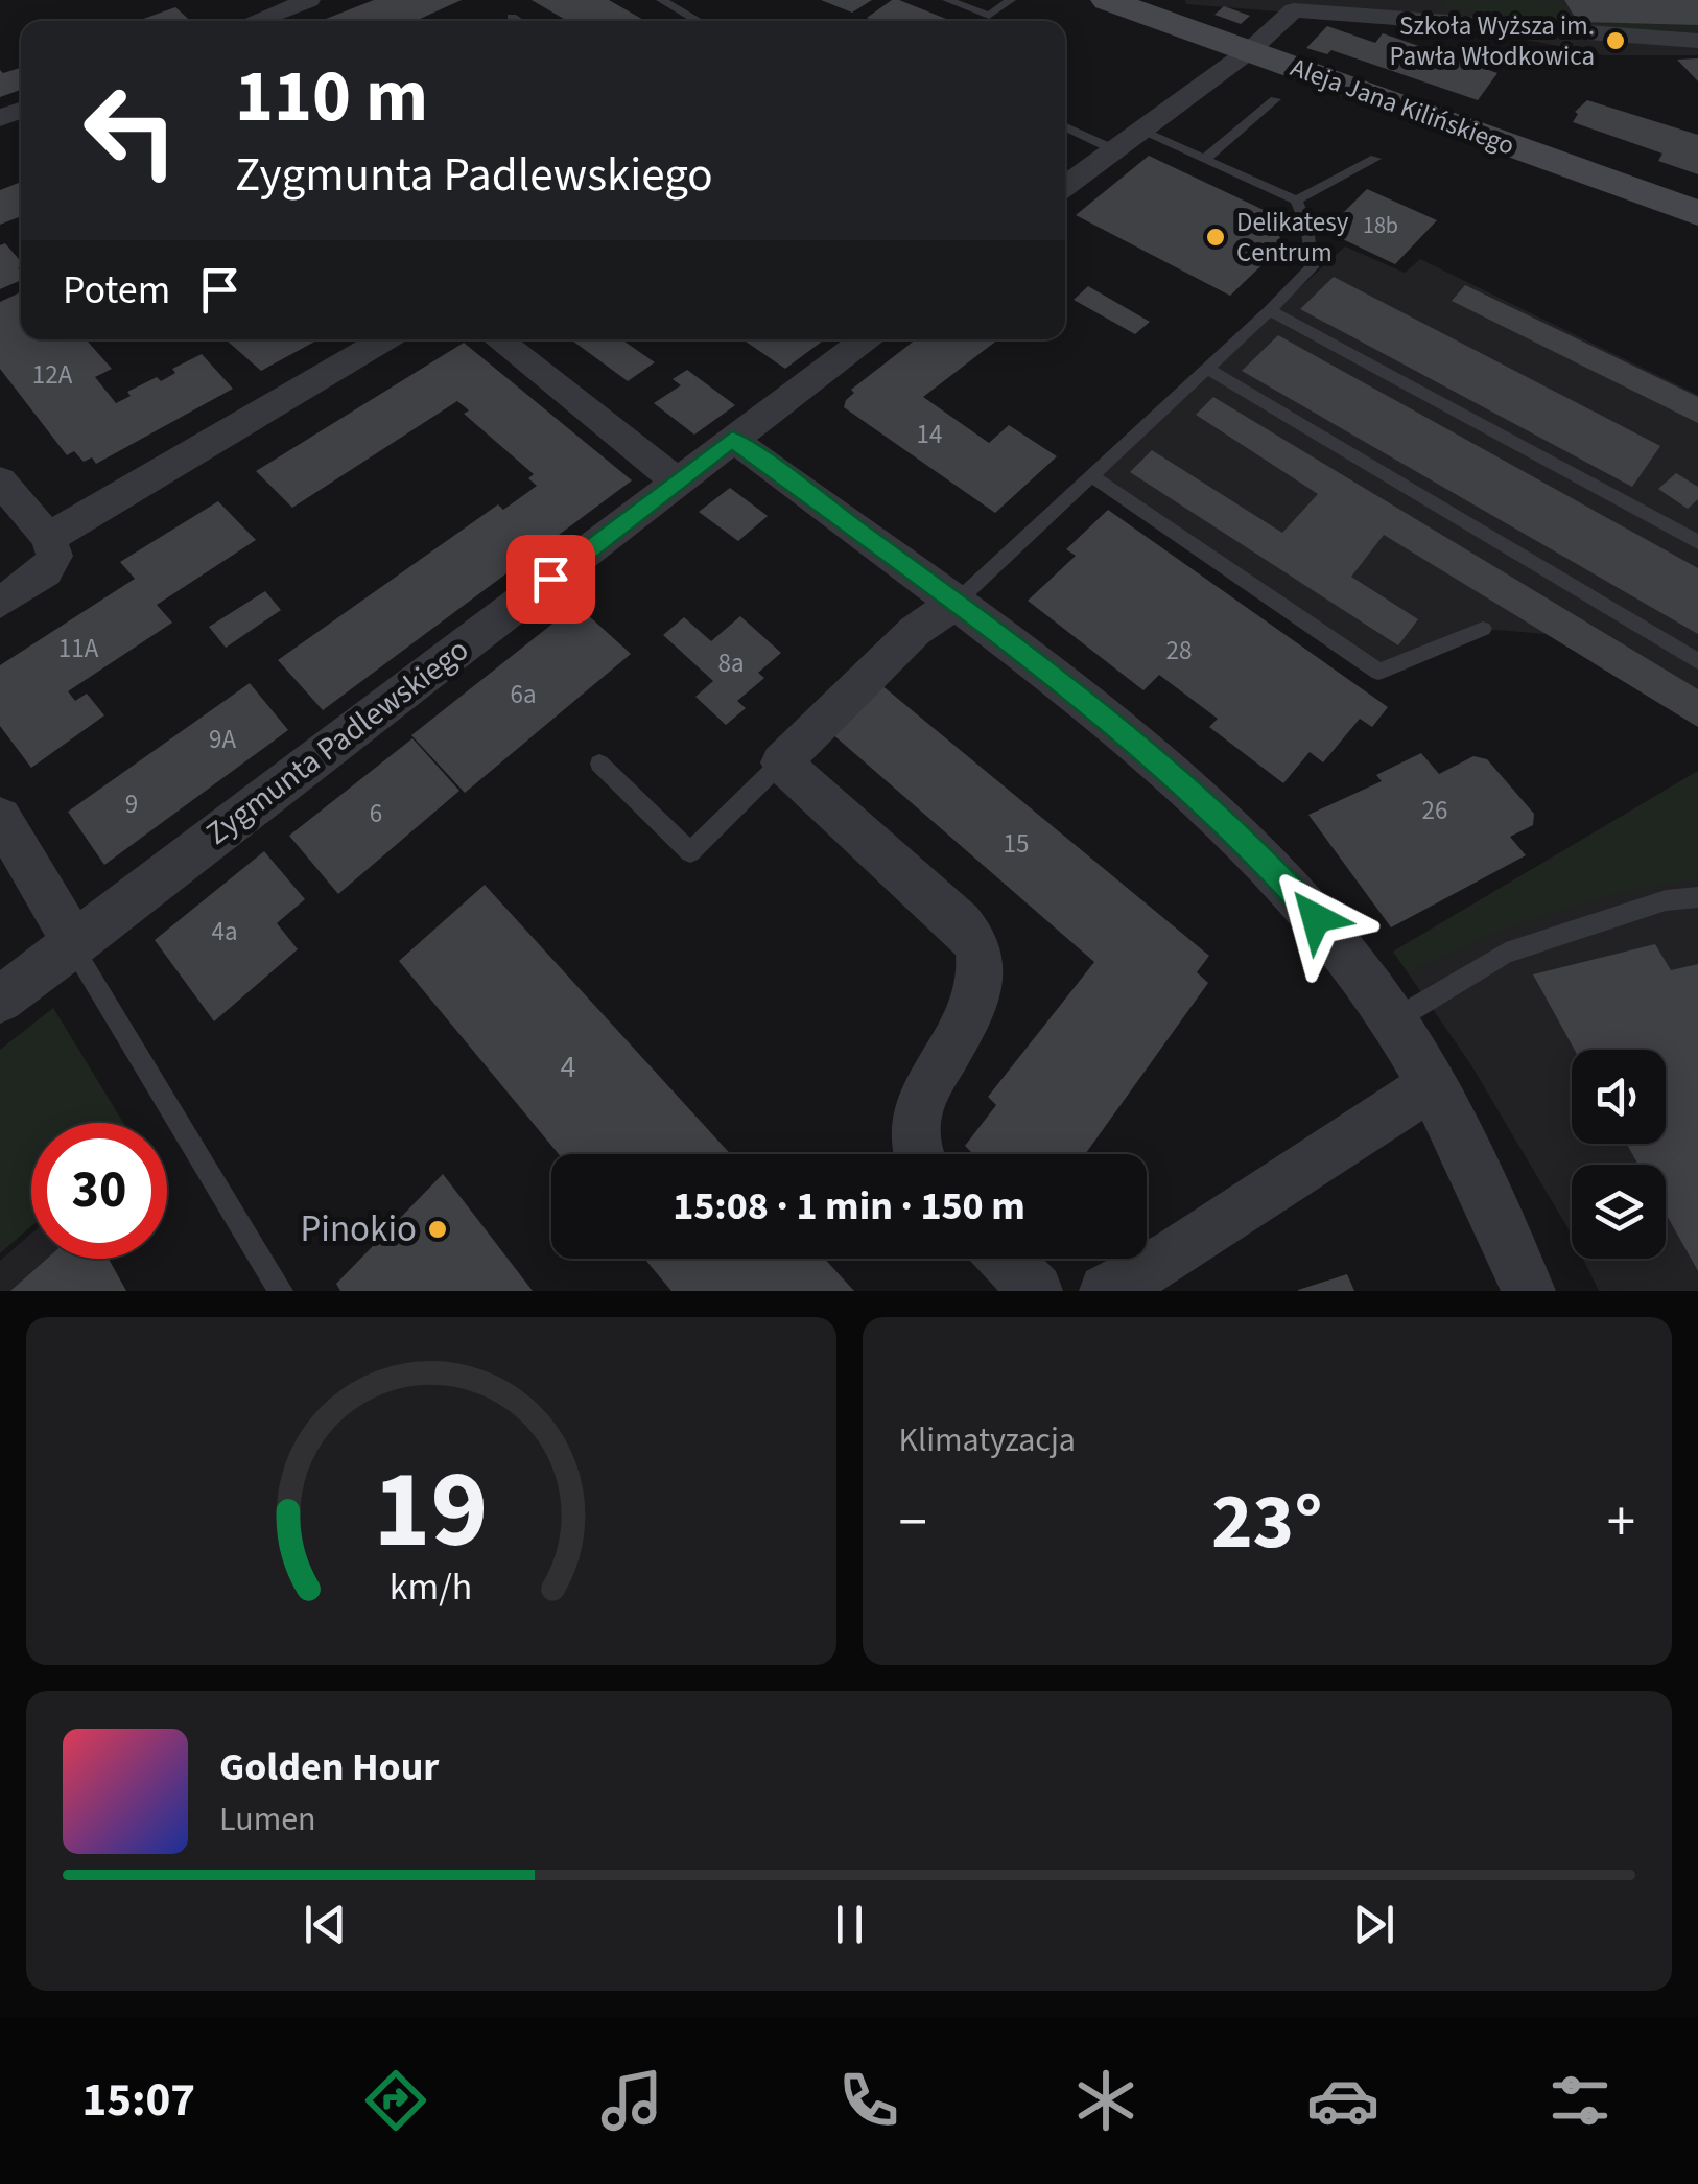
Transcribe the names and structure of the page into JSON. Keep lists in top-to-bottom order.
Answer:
{
  "streets": {
    "main road": ["Aleja Jana Kilińskiego"],
    "street": ["Zygmunta Padlewskiego"]
  },
  "places": ["Szkoła Wyższa im. Pawła Włodkowica", "Delikatesy Centrum", "Pinokio"],
  "house_numbers": [
    "18b",
    "12A",
    "14",
    "11A",
    "28",
    "8a",
    "6a",
    "9A",
    "9",
    "26",
    "6",
    "15",
    "4a",
    "4"
  ],
  "page": {
    "turn": ["110 m", "Zygmunta Padlewskiego"],
    "then": "Potem",
    "limit": "30",
    "trip": "15:08 · 1 min · 150 m",
    "tile": "Klimatyzacja",
    "heat": ["−", "23°", "+"],
    "song": ["Golden Hour", "Lumen"],
    "tabs": "15:07",
    "gauge": ["19", "km/h"]
  }
}
